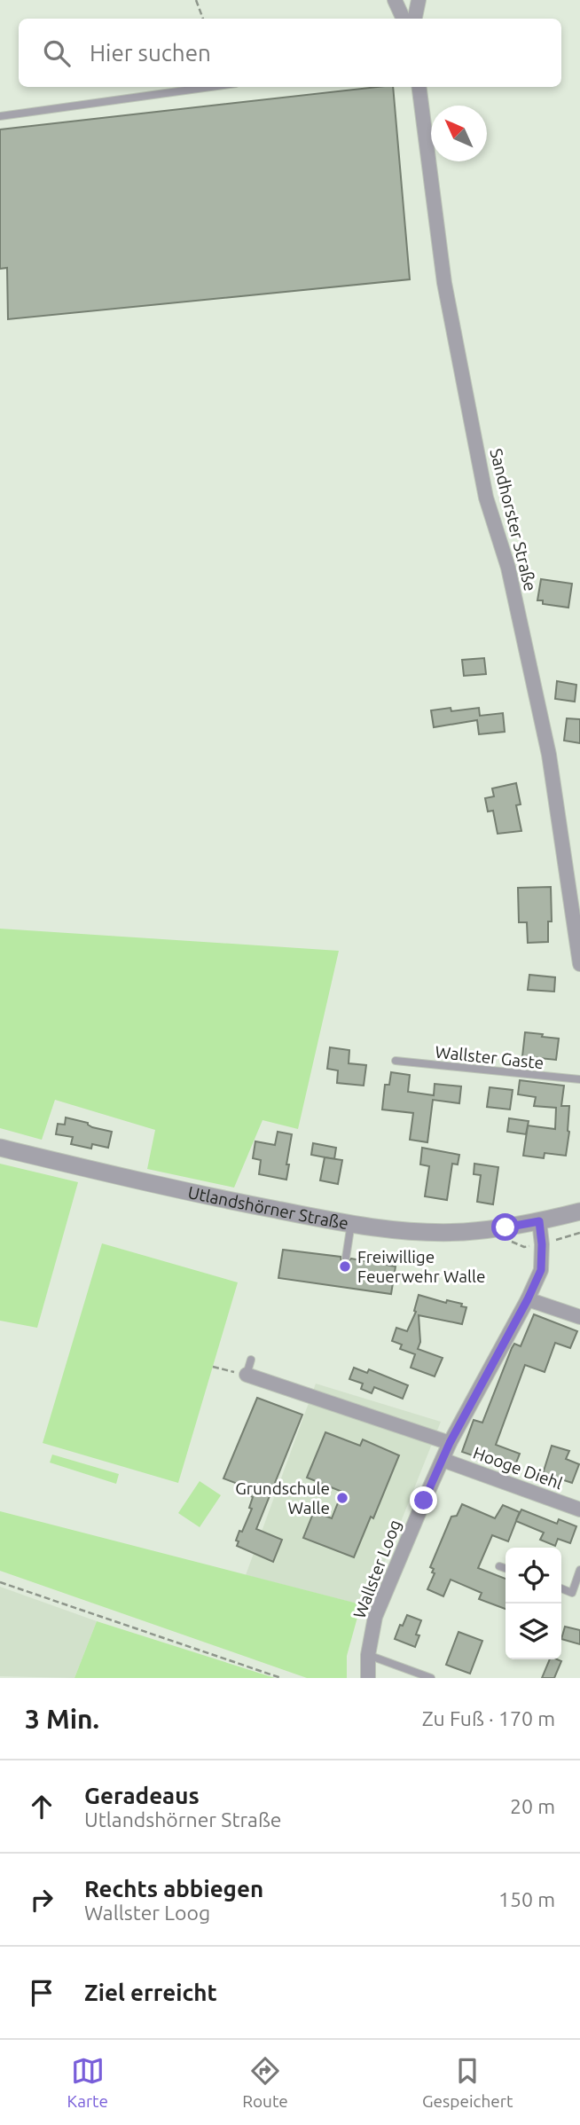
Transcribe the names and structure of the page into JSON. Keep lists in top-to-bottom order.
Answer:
{
  "streets": {
    "street": [
      "Sandhorster Straße",
      "Utlandshörner Straße",
      "Hooge Diehl",
      "Wallster Loog"
    ],
    "lane": ["Wallster Gaste"]
  },
  "crossings": [
    ["Utlandshörner Straße", "Wallster Loog"],
    ["Hooge Diehl", "Wallster Loog"]
  ],
  "places": ["Freiwillige Feuerwehr Walle", "Grundschule Walle"],
  "north": "top left",
  "page": {
    "search": "Hier suchen",
    "heading": ["3 Min.", "Zu Fuß · 170 m"],
    "list": [
      ["Geradeaus", "Utlandshörner Straße", "20 m"],
      ["Rechts abbiegen", "Wallster Loog", "150 m"],
      "Ziel erreicht"
    ],
    "nav": ["Karte", "Route", "Gespeichert"]
  }
}
